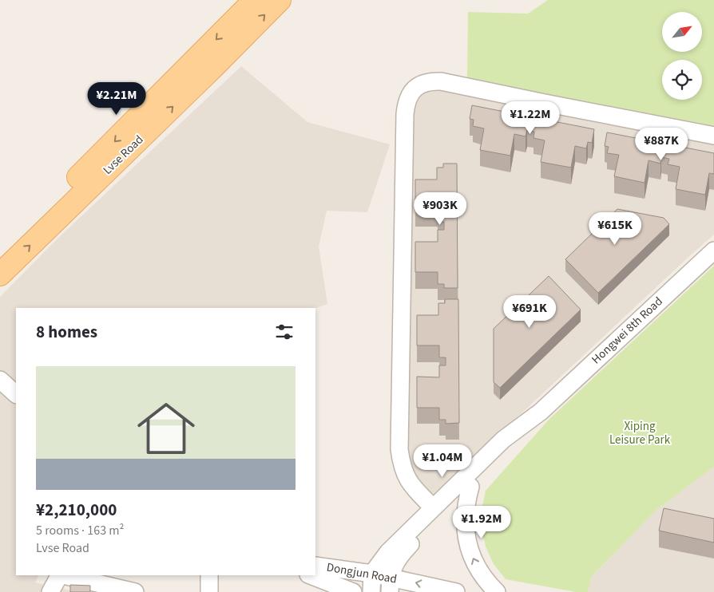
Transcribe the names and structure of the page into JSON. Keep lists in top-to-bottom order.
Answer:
{
  "streets": {
    "main road": ["Lvse Road"],
    "street": ["Hongwei 8th Road", "Dongjun Road"]
  },
  "crossings": [
    ["Hongwei 8th Road", "Dongjun Road"]
  ],
  "parks": ["Xiping Leisure Park"],
  "north": "top right",
  "page": {
    "price": [
      "¥2.21M",
      "¥1.22M",
      "¥887K",
      "¥903K",
      "¥615K",
      "¥691K",
      "¥1.04M",
      "¥1.92M"
    ],
    "heading": "8 homes",
    "list": [
      {
        "name": "¥2,210,000",
        "note": "5 rooms · 163 m² · Lvse Road"
      }
    ]
  }
}
